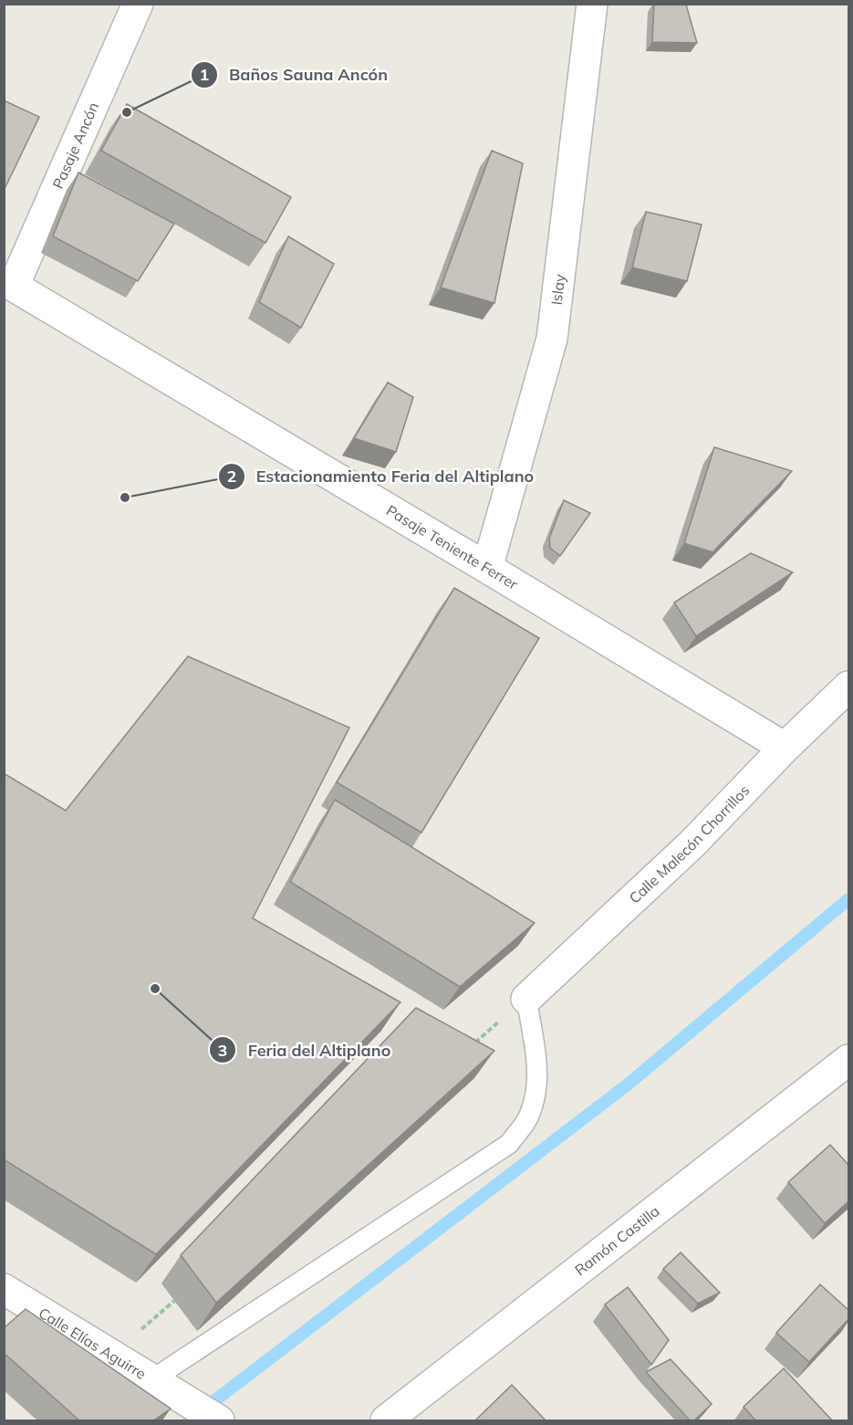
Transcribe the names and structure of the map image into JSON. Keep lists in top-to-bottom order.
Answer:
{
  "streets": {
    "street": [
      "Pasaje Ancón",
      "Islay",
      "Pasaje Teniente Ferrer",
      "Calle Malecón Chorrillos",
      "Ramón Castilla",
      "Calle Elías Aguirre"
    ]
  },
  "crossings": [
    ["Pasaje Ancón", "Pasaje Teniente Ferrer"],
    ["Islay", "Pasaje Teniente Ferrer"],
    ["Pasaje Teniente Ferrer", "Calle Malecón Chorrillos"]
  ],
  "places": ["Baños Sauna Ancón", "Estacionamiento Feria del Altiplano", "Feria del Altiplano"]
}
